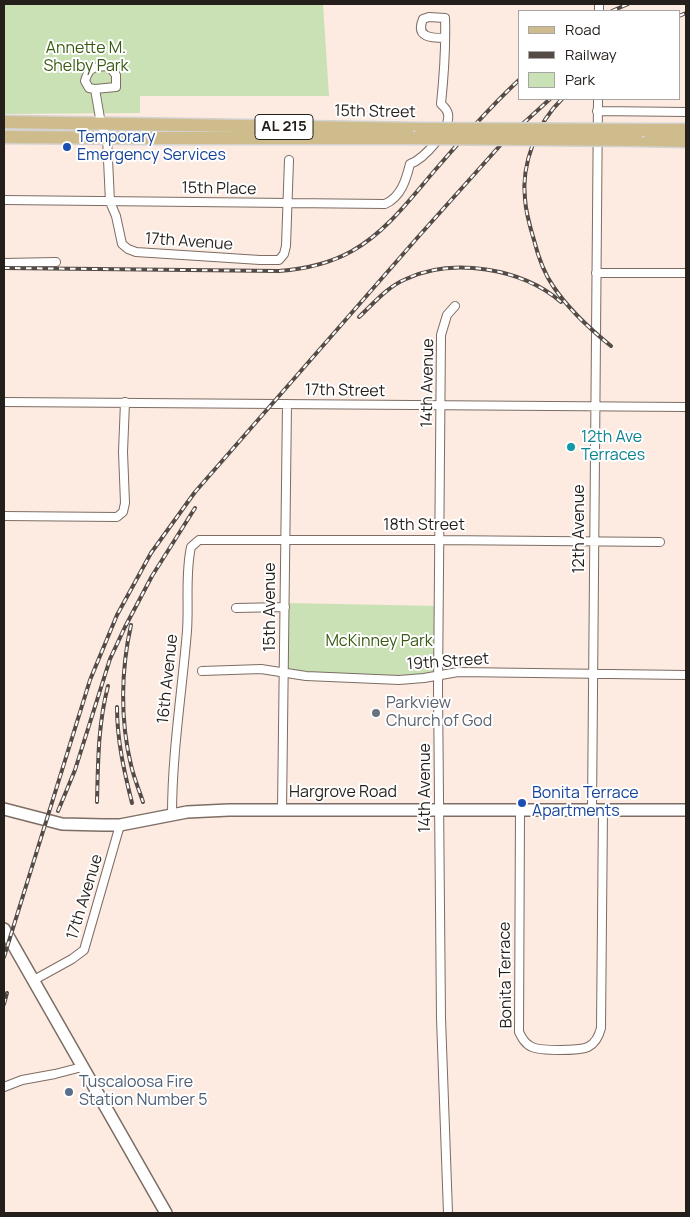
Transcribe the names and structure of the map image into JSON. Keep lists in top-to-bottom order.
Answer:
{
  "streets": {
    "main road": ["15th Street", "AL 215", "Hargrove Road"],
    "street": [
      "15th Place",
      "17th Avenue",
      "14th Avenue",
      "17th Street",
      "18th Street",
      "12th Avenue",
      "15th Avenue",
      "19th Street",
      "16th Avenue",
      "Bonita Terrace"
    ]
  },
  "crossings": [
    ["15th Street", "17th Avenue"],
    ["15th Place", "17th Avenue"],
    ["17th Avenue", "Hargrove Road"],
    ["14th Avenue", "17th Street"],
    ["14th Avenue", "18th Street"],
    ["14th Avenue", "19th Street"],
    ["14th Avenue", "Hargrove Road"],
    ["17th Street", "12th Avenue"],
    ["17th Street", "15th Avenue"],
    ["18th Street", "12th Avenue"],
    ["18th Street", "15th Avenue"],
    ["18th Street", "16th Avenue"],
    ["12th Avenue", "19th Street"],
    ["12th Avenue", "Hargrove Road"],
    ["12th Avenue", "Bonita Terrace"],
    ["15th Avenue", "19th Street"],
    ["15th Avenue", "Hargrove Road"],
    ["16th Avenue", "Hargrove Road"],
    ["Hargrove Road", "Bonita Terrace"]
  ],
  "parks": ["Annette M. Shelby Park", "McKinney Park"],
  "places": [
    "Temporary Emergency Services",
    "12th Ave Terraces",
    "Parkview Church of God",
    "Bonita Terrace Apartments",
    "Tuscaloosa Fire Station Number 5"
  ],
  "legend": ["Road", "Railway", "Park"]
}
